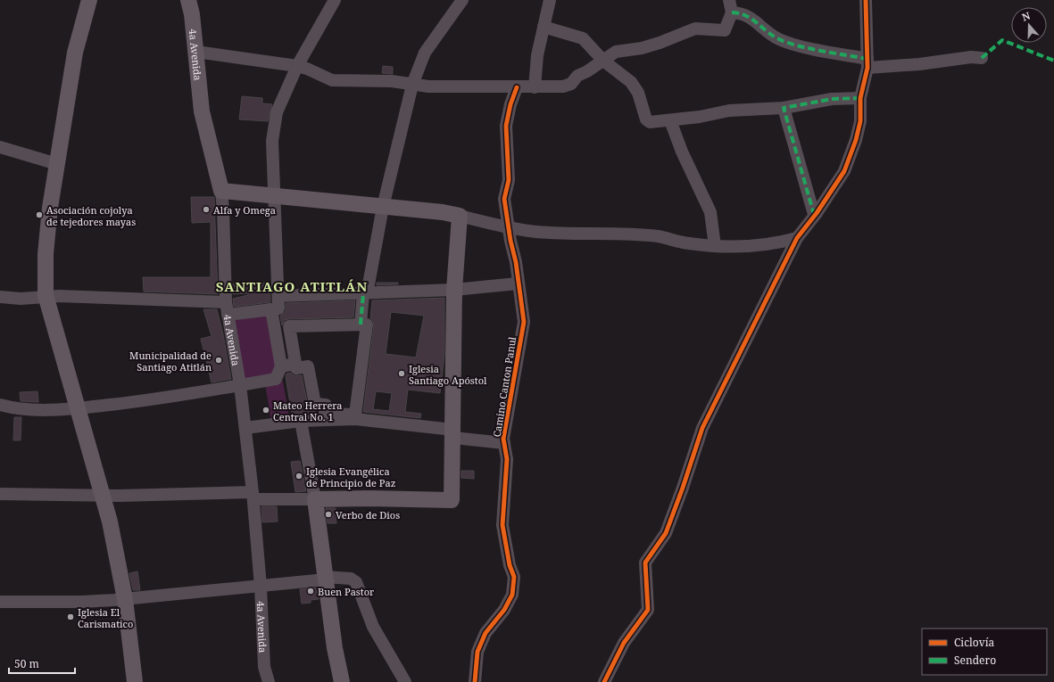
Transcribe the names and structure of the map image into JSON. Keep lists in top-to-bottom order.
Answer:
{
  "streets": {
    "main road": ["4a Avenida"],
    "street": ["Camino Canton Panul"]
  },
  "districts": ["SANTIAGO ATITLÁN"],
  "places": [
    "Alfa y Omega",
    "Asociación cojolya de tejedores mayas",
    "Municipalidad de Santiago Atitlán",
    "Iglesia Santiago Apóstol",
    "Mateo Herrera Central No. 1",
    "Iglesia Evangélica de Principio de Paz",
    "Verbo de Dios",
    "Buen Pastor",
    "Iglesia El Carismatico"
  ],
  "legend": ["Ciclovía", "Sendero"],
  "scale_bar": "50 m",
  "north": "top"
}
